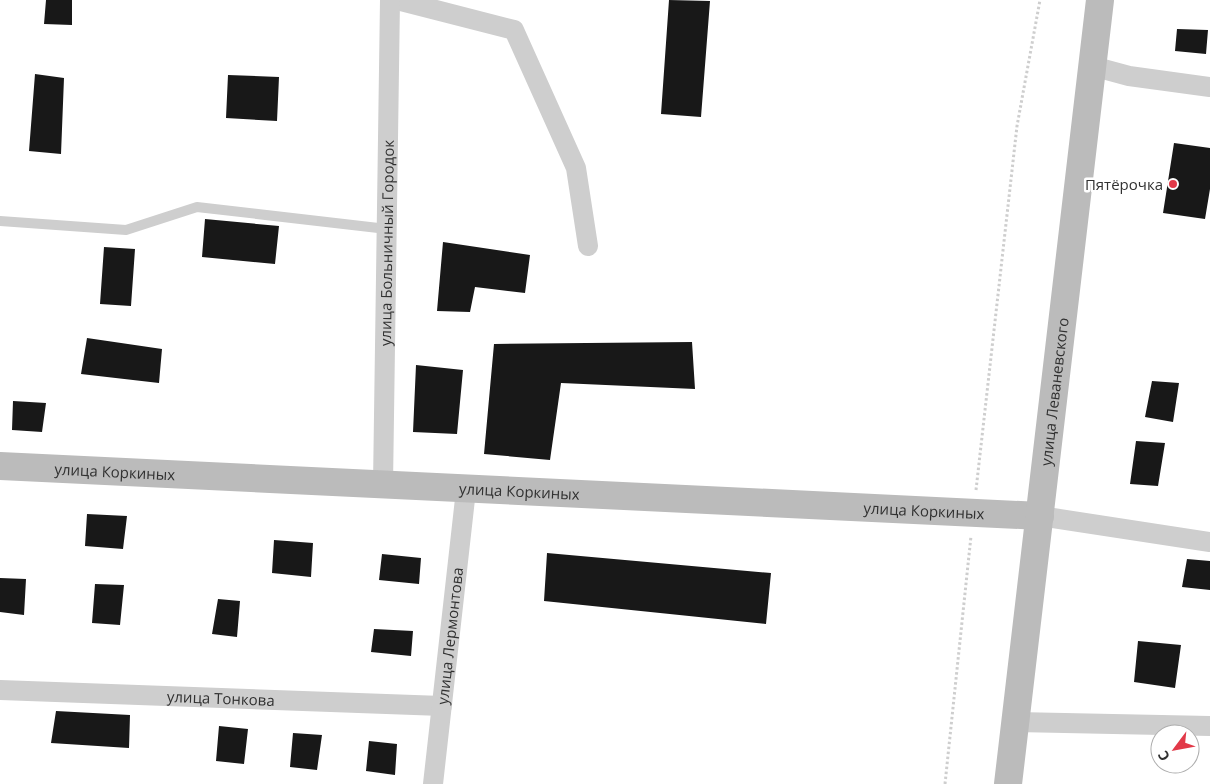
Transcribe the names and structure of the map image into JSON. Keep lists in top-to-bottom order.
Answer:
{
  "streets": {
    "street": [
      "улица Больничный Городок",
      "улица Леваневского",
      "улица Коркиных",
      "улица Лермонтова",
      "улица Тонкова"
    ]
  },
  "crossings": [
    ["улица Больничный Городок", "улица Коркиных"],
    ["улица Леваневского", "улица Коркиных"],
    ["улица Коркиных", "улица Лермонтова"],
    ["улица Лермонтова", "улица Тонкова"]
  ],
  "places": ["Пятёрочка"],
  "north": "bottom left"
}
